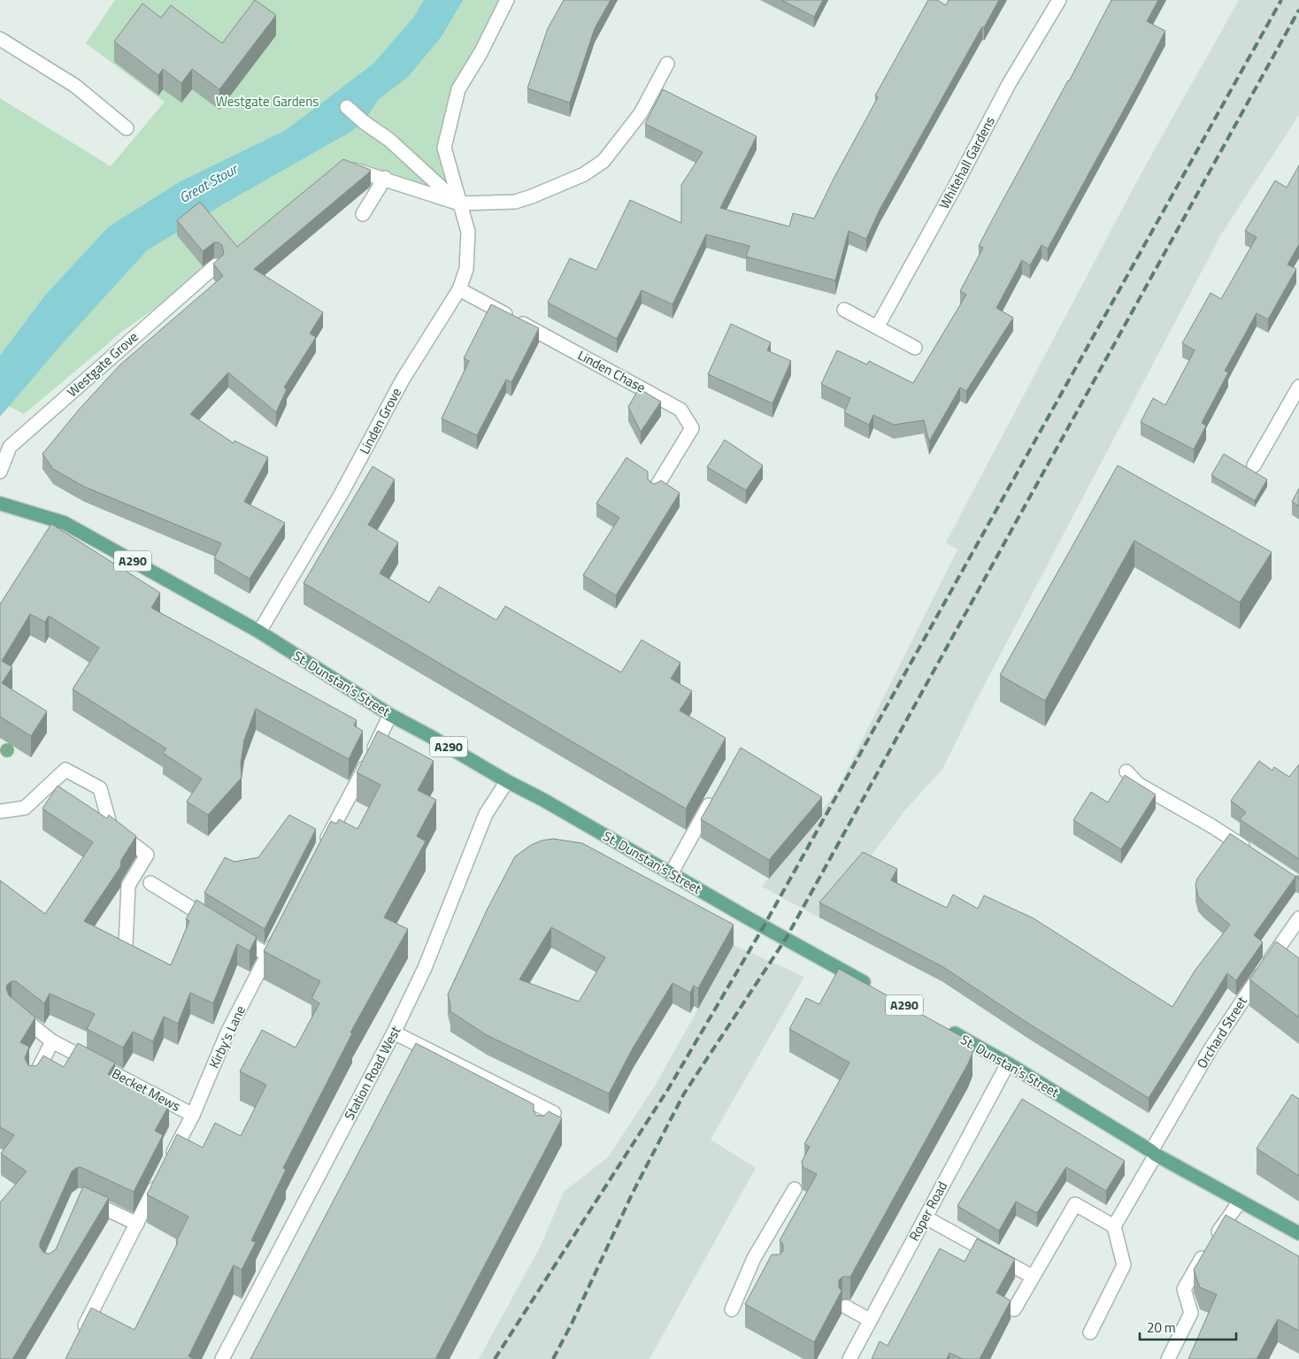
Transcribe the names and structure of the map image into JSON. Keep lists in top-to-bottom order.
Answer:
{
  "streets": {
    "main road": ["A290", "St. Dunstan's Street"],
    "street": [
      "Whitehall Gardens",
      "Westgate Grove",
      "Linden Chase",
      "Linden Grove",
      "Orchard Street",
      "Kirby's Lane",
      "Station Road West",
      "Becket Mews",
      "Roper Road"
    ]
  },
  "crossings": [
    ["Linden Chase", "Linden Grove"],
    ["Linden Grove", "St. Dunstan's Street"],
    ["St. Dunstan's Street", "Orchard Street"],
    ["St. Dunstan's Street", "Station Road West"],
    ["St. Dunstan's Street", "Roper Road"],
    ["Kirby's Lane", "Becket Mews"]
  ],
  "water": ["Great Stour"],
  "parks": ["Westgate Gardens"],
  "scale_bar": "20 m"
}
